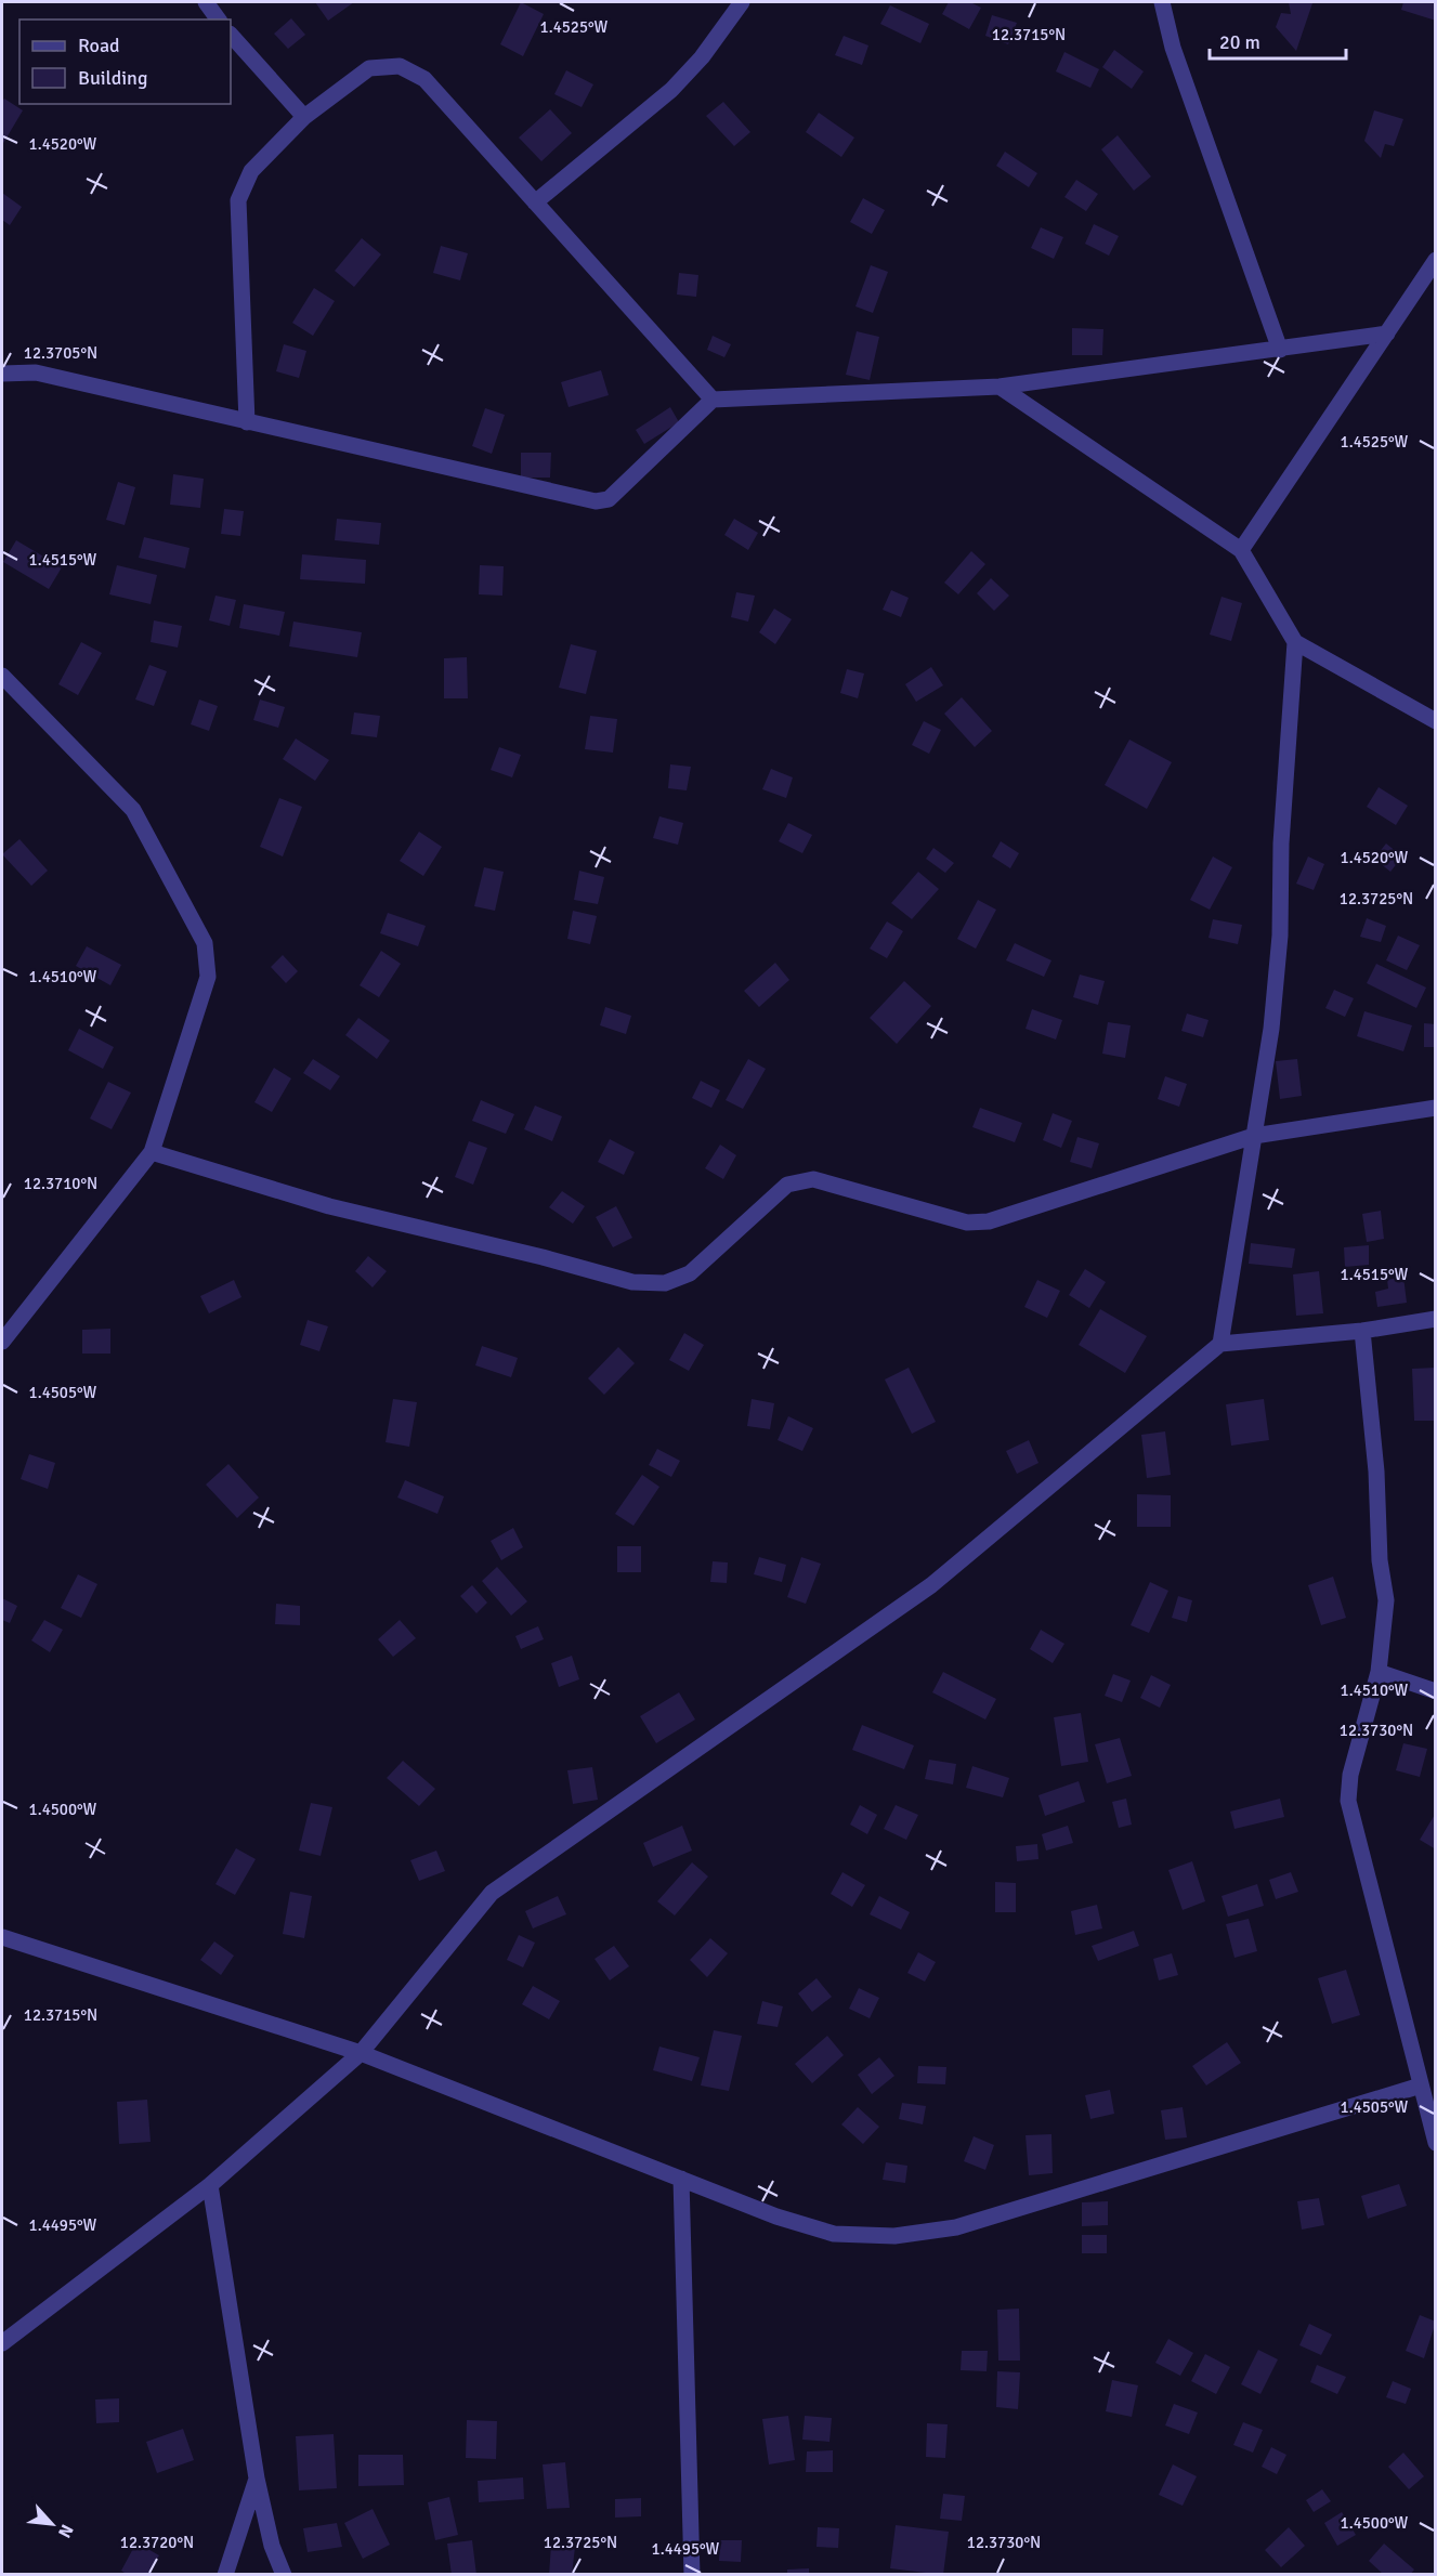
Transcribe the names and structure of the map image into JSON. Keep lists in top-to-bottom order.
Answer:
{
  "legend": ["Road", "Building"],
  "scale_bar": "20 m",
  "north": "bottom right",
  "coordinates": [
    "1.4525°W",
    "12.3715°N",
    "1.4520°W",
    "12.3705°N",
    "1.4515°W",
    "12.3725°N",
    "1.4510°W",
    "12.3710°N",
    "1.4505°W",
    "12.3730°N",
    "1.4500°W",
    "1.4495°W",
    "12.3720°N"
  ]
}
